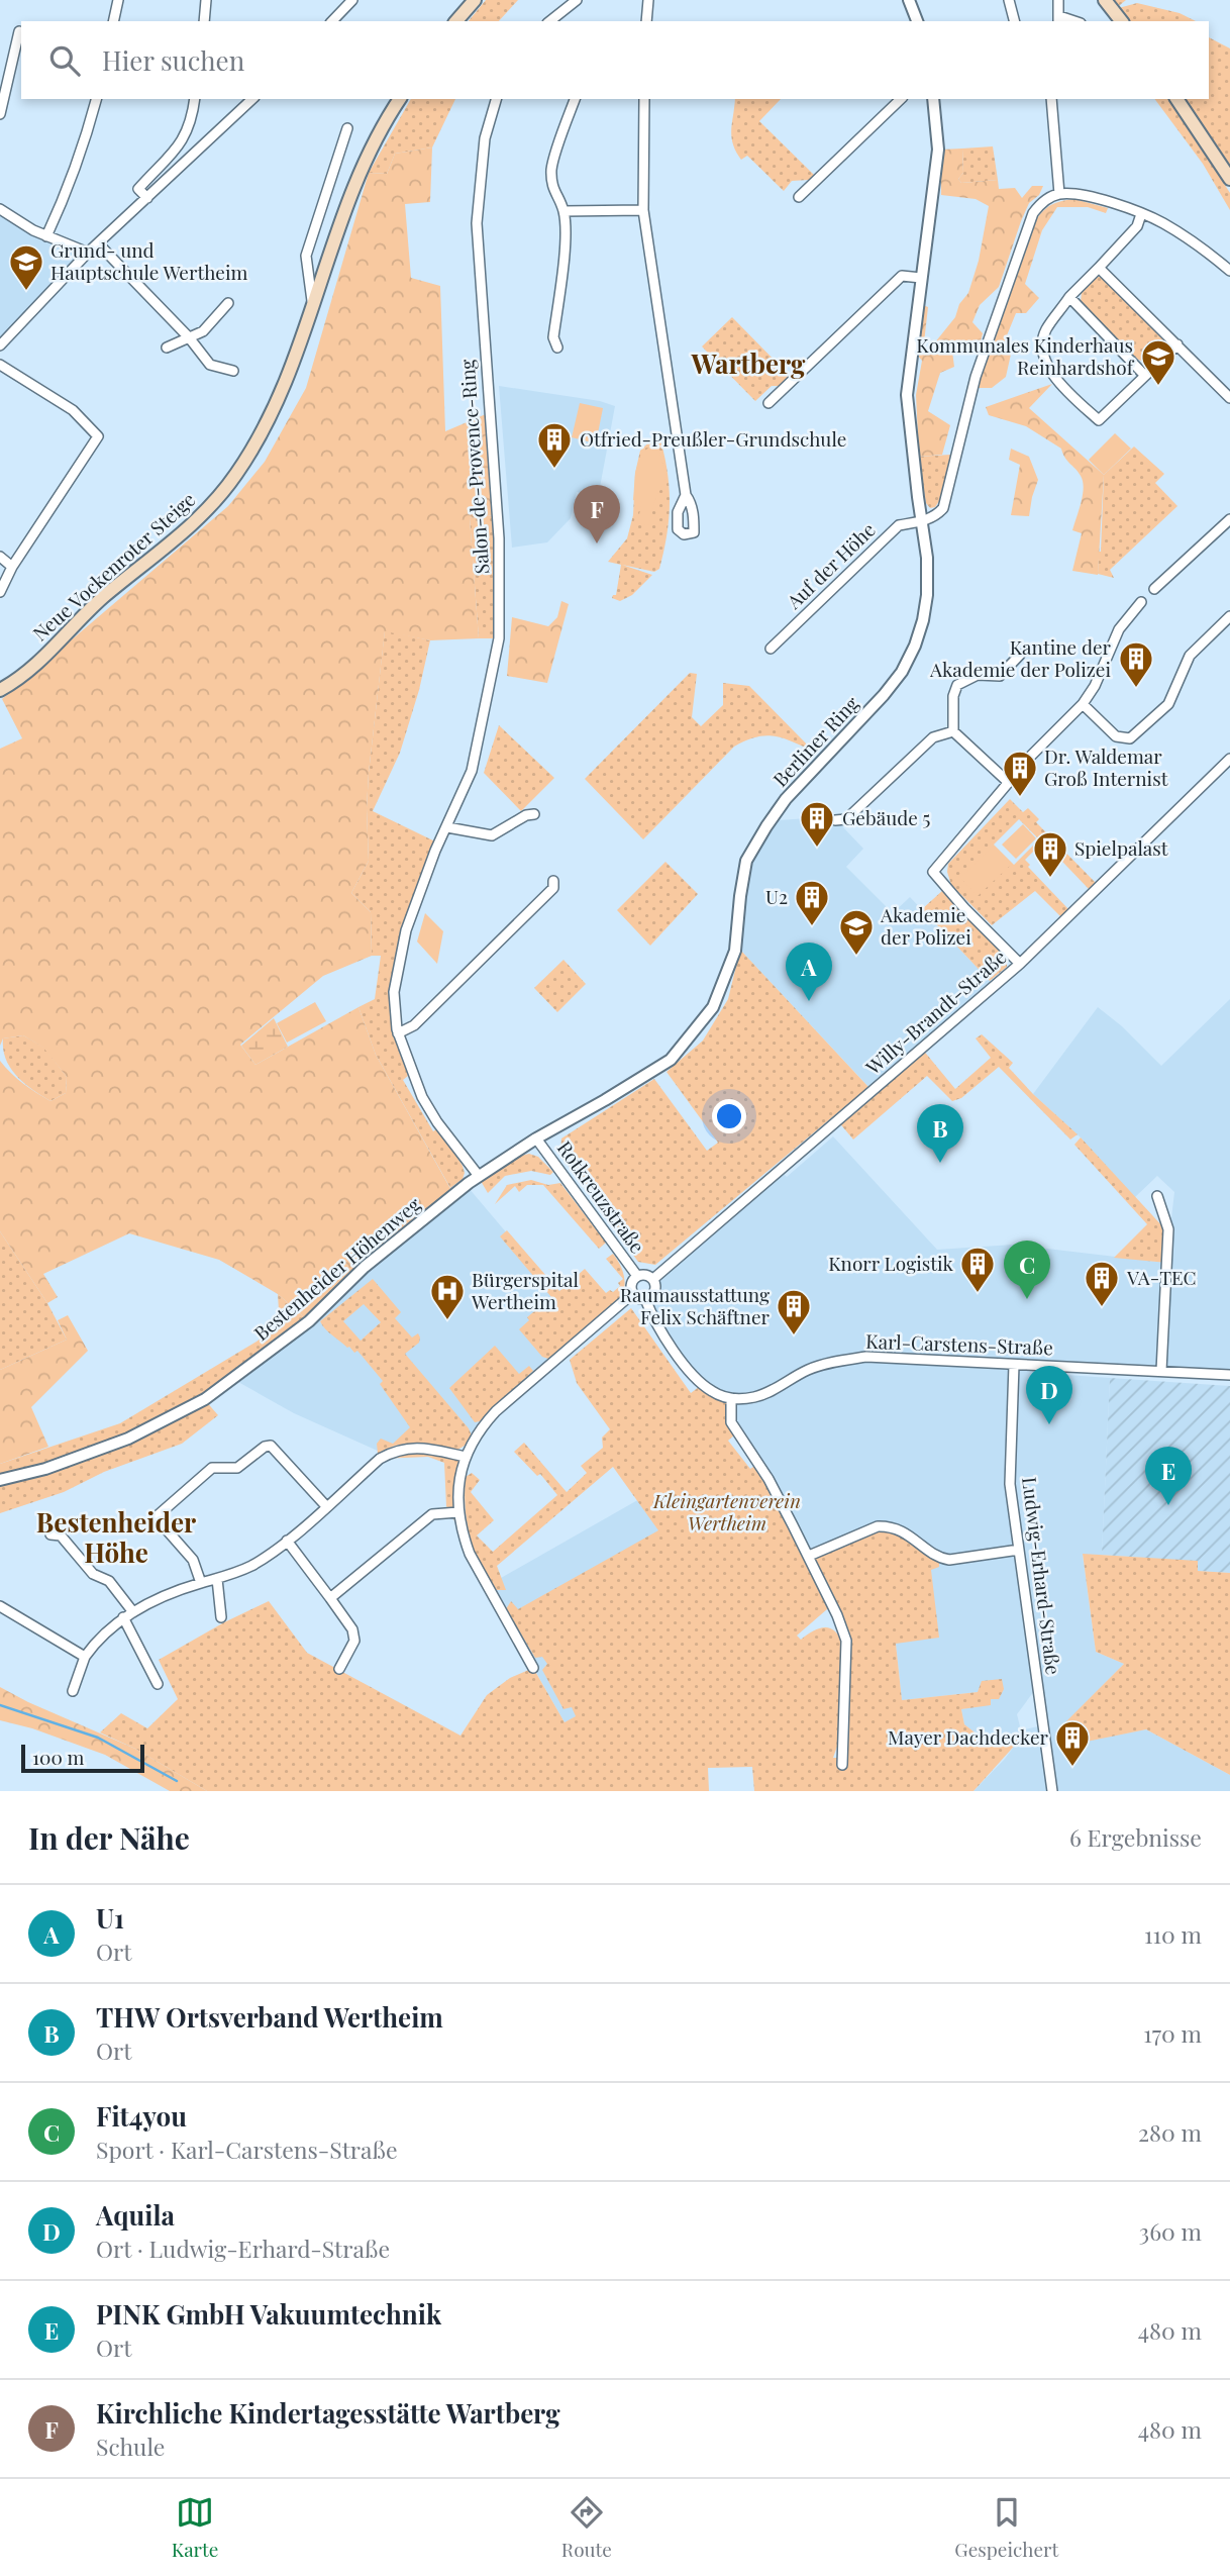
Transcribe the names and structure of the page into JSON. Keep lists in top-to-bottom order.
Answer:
{
  "streets": {
    "main road": ["Neue Vockenroter Steige"],
    "street": [
      "Salon-de-Provence-Ring",
      "Auf der Höhe",
      "Berliner Ring",
      "Willy-Brandt-Straße",
      "Rotkreuzstraße",
      "Bestenheider Höhenweg",
      "Karl-Carstens-Straße",
      "Ludwig-Erhard-Straße"
    ]
  },
  "crossings": [
    ["Salon-de-Provence-Ring", "Bestenheider Höhenweg"],
    ["Auf der Höhe", "Berliner Ring"],
    ["Berliner Ring", "Rotkreuzstraße"],
    ["Berliner Ring", "Bestenheider Höhenweg"],
    ["Willy-Brandt-Straße", "Rotkreuzstraße"],
    ["Rotkreuzstraße", "Bestenheider Höhenweg"],
    ["Karl-Carstens-Straße", "Ludwig-Erhard-Straße"]
  ],
  "districts": ["Wartberg", "Bestenheider Höhe"],
  "parks": ["Kleingartenverein Wertheim"],
  "places": {
    "school or university": ["Grund- und Hauptschule Wertheim", "Kommunales Kinderhaus Reinhardshof", "Akademie der Polizei"],
    "building": [
      "Otfried-Preußler-Grundschule",
      "Kantine der Akademie der Polizei",
      "Dr. Waldemar Groß Internist",
      "Gebäude 5",
      "Spielpalast",
      "U2",
      "Knorr Logistik",
      "VA-TEC",
      "Raumausstattung Felix Schäftner",
      "Mayer Dachdecker"
    ],
    "hospital": ["Bürgerspital Wertheim"]
  },
  "scale_bar": "100 m",
  "page": {
    "search": "Hier suchen",
    "pins": [
      "F",
      "A",
      "B",
      "C",
      "D",
      "E"
    ],
    "scale": "100 m",
    "heading": ["In der Nähe", "6 Ergebnisse"],
    "list": [
      {
        "mark": "A",
        "name": "U1",
        "note": "Ort",
        "value": "110 m"
      },
      {
        "mark": "B",
        "name": "THW Ortsverband Wertheim",
        "note": "Ort",
        "value": "170 m"
      },
      {
        "mark": "C",
        "name": "Fit4you",
        "note": "Sport · Karl-Carstens-Straße",
        "value": "280 m"
      },
      {
        "mark": "D",
        "name": "Aquila",
        "note": "Ort · Ludwig-Erhard-Straße",
        "value": "360 m"
      },
      {
        "mark": "E",
        "name": "PINK GmbH Vakuumtechnik",
        "note": "Ort",
        "value": "480 m"
      },
      {
        "mark": "F",
        "name": "Kirchliche Kindertagesstätte Wartberg",
        "note": "Schule",
        "value": "480 m"
      }
    ],
    "nav": ["Karte", "Route", "Gespeichert"]
  }
}
